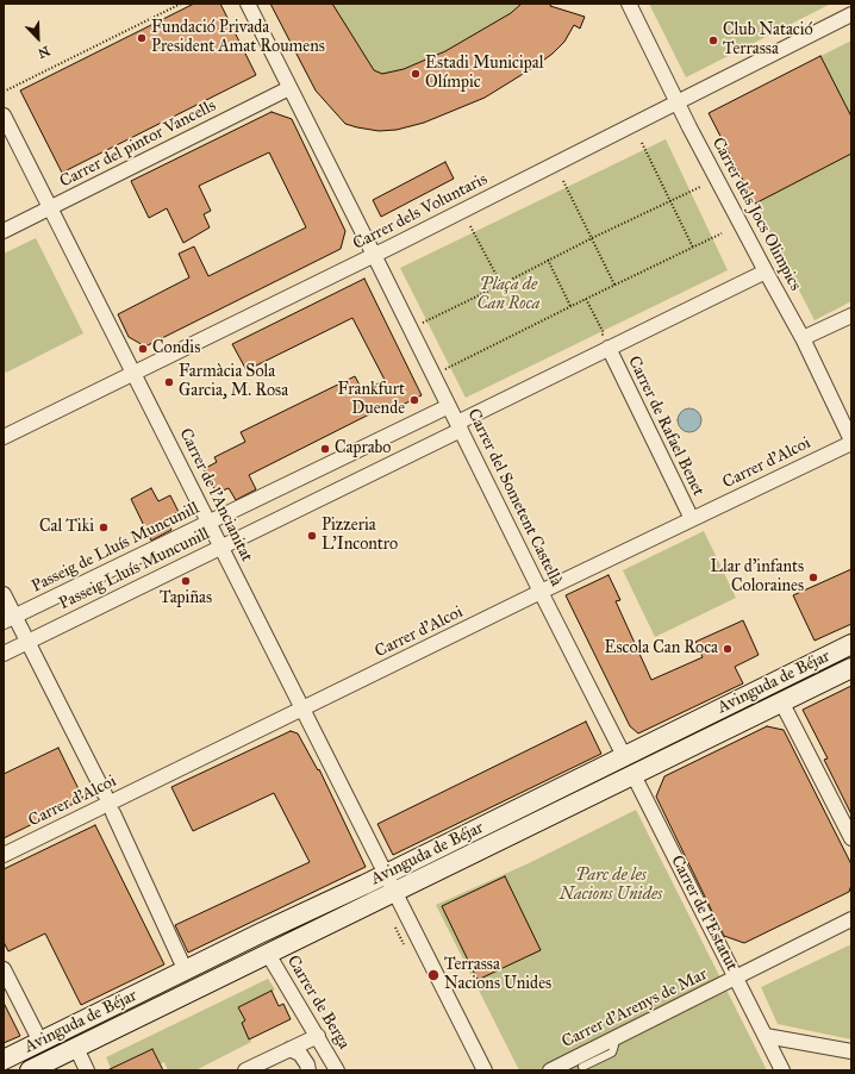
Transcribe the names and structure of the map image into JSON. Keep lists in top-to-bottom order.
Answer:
{
  "streets": {
    "main road": ["Avinguda de Béjar", "Carrer de l'Estatut"],
    "street": [
      "Carrer del pintor Vancells",
      "Carrer dels Voluntaris",
      "Carrer dels Jocs Olimpics",
      "Carrer de Rafael Benet",
      "Carrer d'Alcoi",
      "Carrer de l'Ancianitat",
      "Carrer del Sometent Castellà",
      "Passeig de Lluís Muncunill",
      "Passeig Lluís Muncunill",
      "Carrer de Berga",
      "Carrer d'Arenys de Mar"
    ]
  },
  "crossings": [
    ["Carrer del pintor Vancells", "Carrer de l'Ancianitat"],
    ["Carrer del pintor Vancells", "Carrer del Sometent Castellà"],
    ["Carrer dels Voluntaris", "Carrer dels Jocs Olimpics"],
    ["Carrer dels Voluntaris", "Carrer de l'Ancianitat"],
    ["Carrer dels Voluntaris", "Carrer del Sometent Castellà"],
    ["Carrer dels Jocs Olimpics", "Carrer d'Alcoi"],
    ["Carrer de Rafael Benet", "Carrer d'Alcoi"],
    ["Carrer d'Alcoi", "Carrer de l'Ancianitat"],
    ["Carrer d'Alcoi", "Carrer del Sometent Castellà"],
    ["Carrer de l'Ancianitat", "Passeig de Lluís Muncunill"],
    ["Carrer de l'Ancianitat", "Passeig Lluís Muncunill"],
    ["Carrer de l'Ancianitat", "Avinguda de Béjar"],
    ["Carrer del Sometent Castellà", "Passeig de Lluís Muncunill"],
    ["Carrer del Sometent Castellà", "Passeig Lluís Muncunill"],
    ["Carrer del Sometent Castellà", "Avinguda de Béjar"],
    ["Carrer del Sometent Castellà", "Carrer de l'Estatut"],
    ["Avinguda de Béjar", "Carrer de l'Estatut"],
    ["Avinguda de Béjar", "Carrer de Berga"],
    ["Carrer de l'Estatut", "Carrer d'Arenys de Mar"]
  ],
  "parks": ["Plaça de Can Roca", "Parc de les Nacions Unides"],
  "places": [
    "Fundació Privada President Amat Roumens",
    "Club Natació Terrassa",
    "Estadi Municipal Olímpic",
    "Condis",
    "Farmàcia Sola Garcia, M. Rosa",
    "Frankfurt Duende",
    "Caprabo",
    "Cal Tiki",
    "Pizzeria L'Incontro",
    "Llar d'infants Coloraines",
    "Tapiñas",
    "Escola Can Roca",
    "Terrassa Nacions Unides"
  ],
  "north": "bottom right"
}
